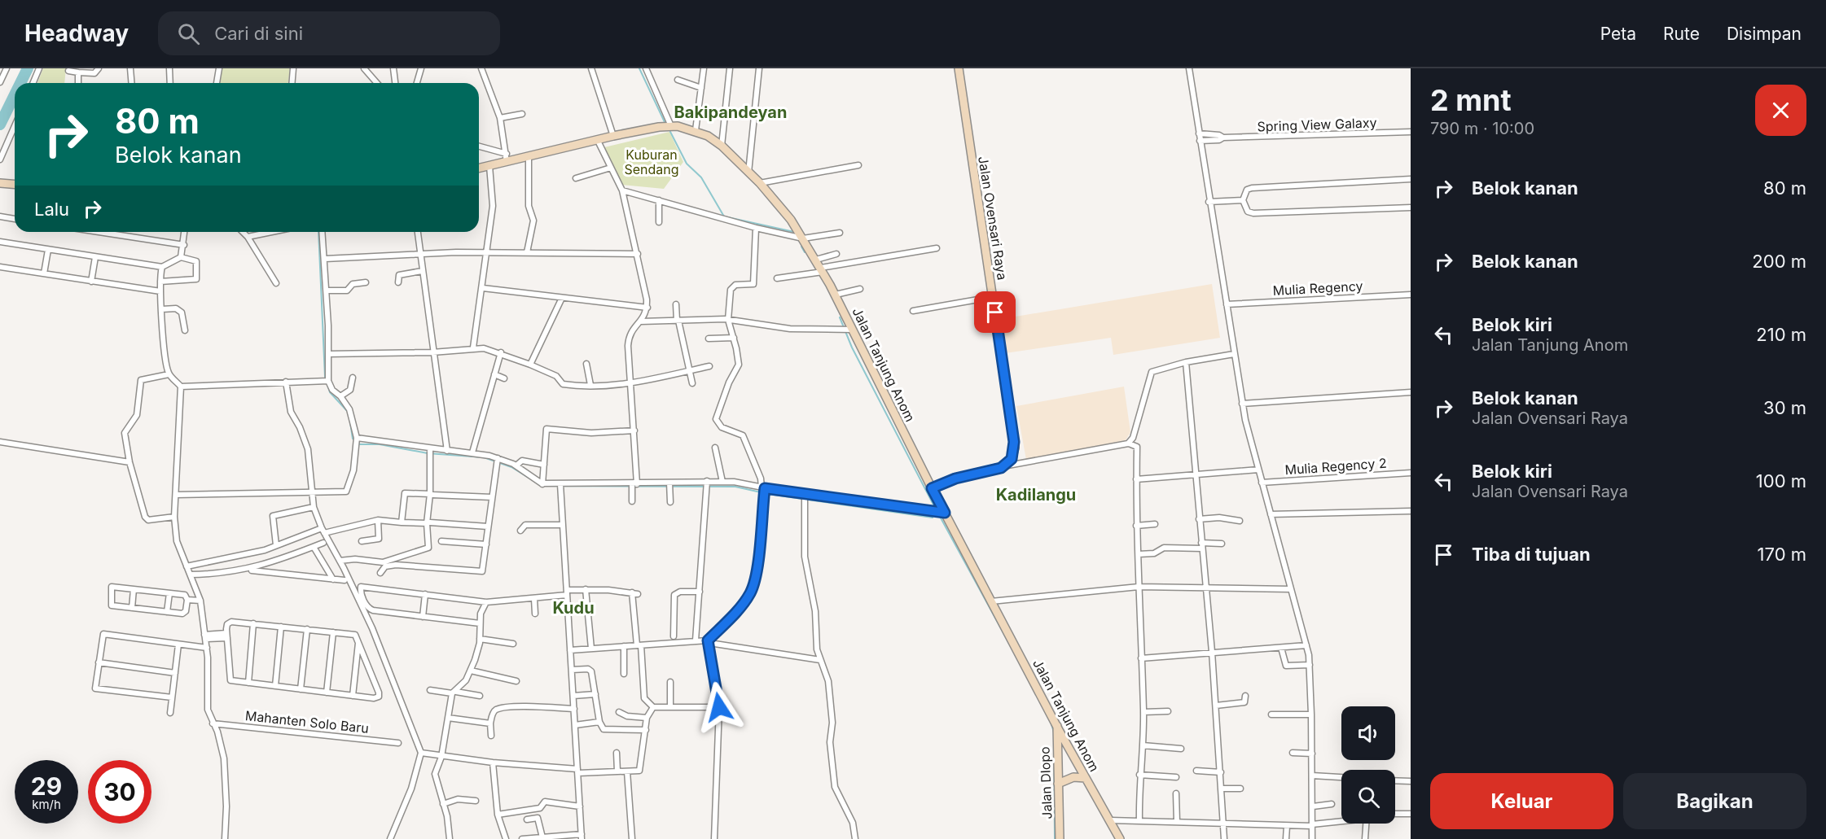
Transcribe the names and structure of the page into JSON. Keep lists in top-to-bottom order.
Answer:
{
  "streets": {
    "main road": ["Jalan Ovensari Raya", "Jalan Tanjung Anom", "Jalan Dlopo"],
    "street": [
      "Spring View Galaxy",
      "Mulia Regency",
      "Mulia Regency 2",
      "Mahanten Solo Baru"
    ]
  },
  "crossings": [
    ["Jalan Tanjung Anom", "Jalan Dlopo"]
  ],
  "districts": ["Bakipandeyan", "Kadilangu", "Kudu"],
  "parks": ["Kuburan Sendang"],
  "page": {
    "header": "Headway",
    "search": "Cari di sini",
    "nav": ["Peta", "Rute", "Disimpan"],
    "heading": ["2 mnt", "790 m · 10:00"],
    "turn": ["80 m", "Belok kanan"],
    "list": [
      {
        "name": "Belok kanan",
        "value": "80 m"
      },
      {
        "name": "Belok kanan",
        "value": "200 m"
      },
      {
        "name": "Belok kiri",
        "note": "Jalan Tanjung Anom",
        "value": "210 m"
      },
      {
        "name": "Belok kanan",
        "note": "Jalan Ovensari Raya",
        "value": "30 m"
      },
      {
        "name": "Belok kiri",
        "note": "Jalan Ovensari Raya",
        "value": "100 m"
      },
      {
        "name": "Tiba di tujuan",
        "value": "170 m"
      }
    ],
    "then": "Lalu",
    "speed": "29 km/h",
    "limit": "30",
    "buttons": ["Keluar", "Bagikan"]
  }
}
